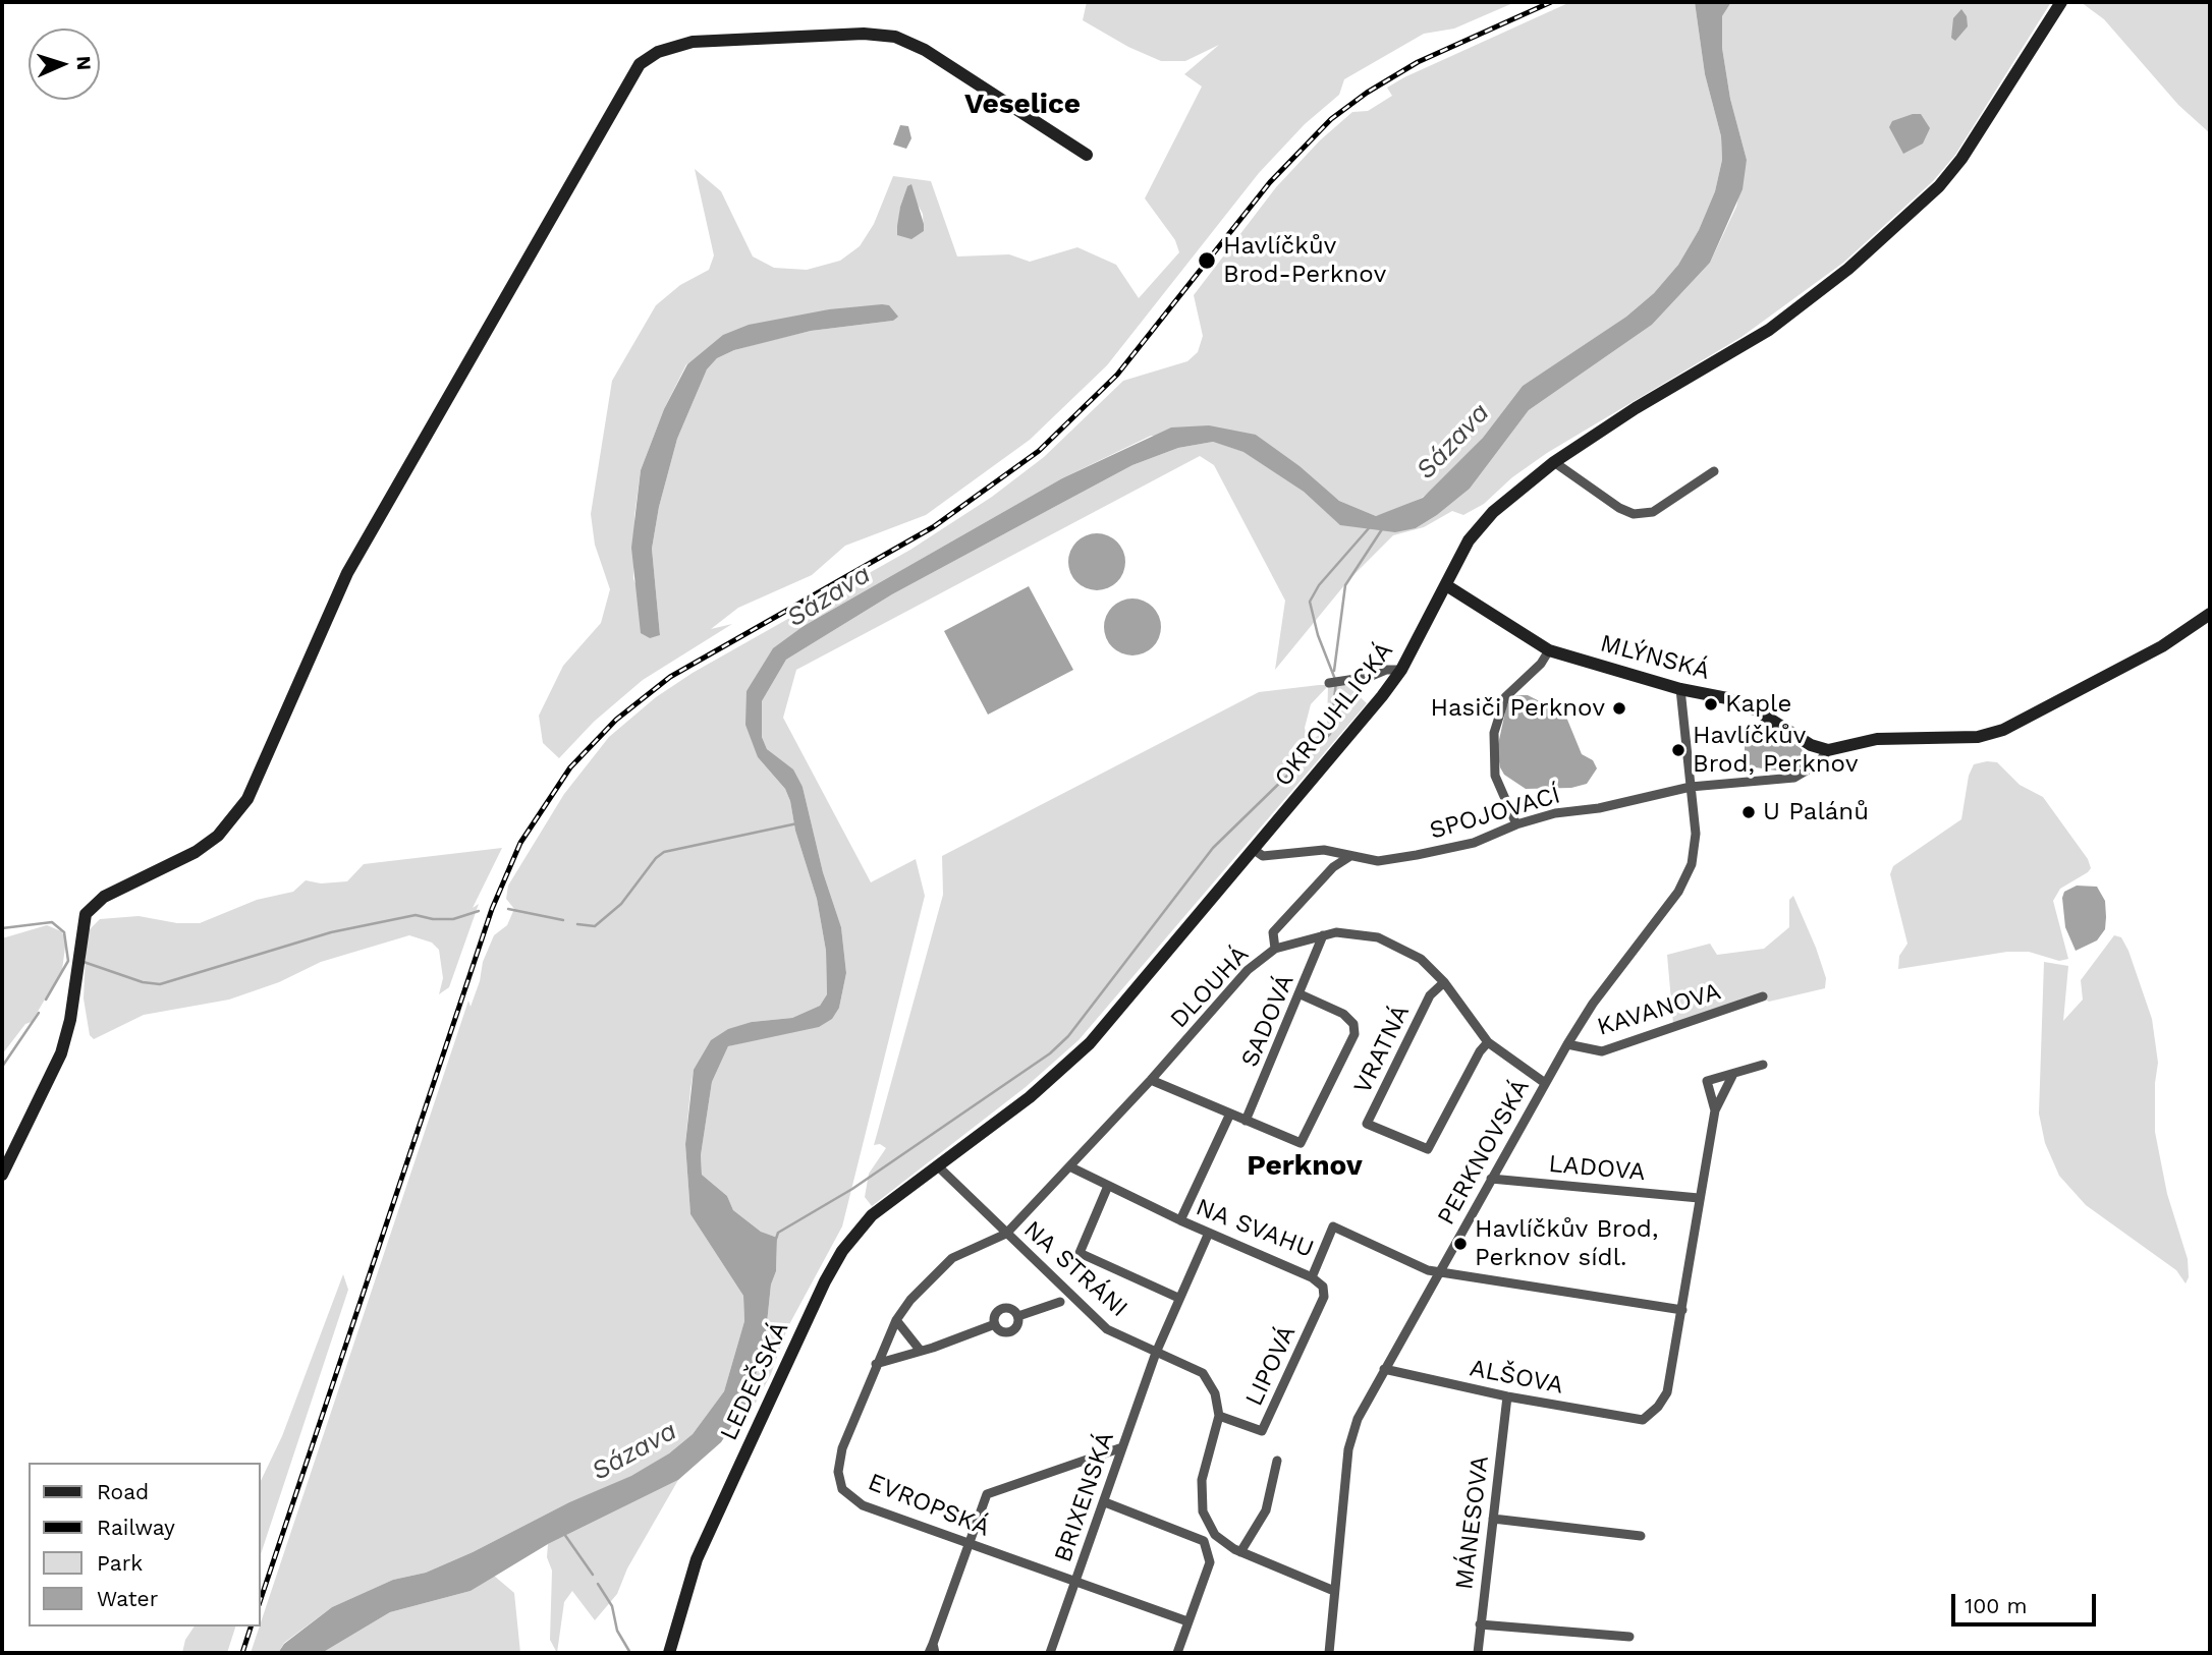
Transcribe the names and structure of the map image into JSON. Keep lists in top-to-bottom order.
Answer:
{
  "streets": {
    "street": [
      "MLÝNSKÁ",
      "OKROUHLICKÁ",
      "SPOJOVACÍ",
      "DLOUHÁ",
      "KAVANOVA",
      "SADOVÁ",
      "VRATNÁ",
      "PERKNOVSKÁ",
      "LADOVA",
      "NA SVAHU",
      "NA STRÁNI",
      "LIPOVÁ",
      "ALŠOVA",
      "LEDEČSKÁ",
      "BRIXENSKÁ",
      "EVROPSKÁ",
      "MÁNESOVA"
    ]
  },
  "crossings": [
    ["MLÝNSKÁ", "OKROUHLICKÁ"],
    ["MLÝNSKÁ", "SPOJOVACÍ"],
    ["MLÝNSKÁ", "PERKNOVSKÁ"],
    ["OKROUHLICKÁ", "SPOJOVACÍ"],
    ["OKROUHLICKÁ", "NA STRÁNI"],
    ["OKROUHLICKÁ", "LEDEČSKÁ"],
    ["SPOJOVACÍ", "PERKNOVSKÁ"],
    ["DLOUHÁ", "SADOVÁ"],
    ["DLOUHÁ", "VRATNÁ"],
    ["DLOUHÁ", "PERKNOVSKÁ"],
    ["DLOUHÁ", "NA SVAHU"],
    ["DLOUHÁ", "NA STRÁNI"],
    ["DLOUHÁ", "EVROPSKÁ"],
    ["KAVANOVA", "PERKNOVSKÁ"],
    ["PERKNOVSKÁ", "LADOVA"],
    ["PERKNOVSKÁ", "NA SVAHU"],
    ["PERKNOVSKÁ", "ALŠOVA"],
    ["NA SVAHU", "LIPOVÁ"],
    ["NA SVAHU", "BRIXENSKÁ"],
    ["NA STRÁNI", "LIPOVÁ"],
    ["NA STRÁNI", "LEDEČSKÁ"],
    ["NA STRÁNI", "BRIXENSKÁ"],
    ["NA STRÁNI", "EVROPSKÁ"],
    ["ALŠOVA", "MÁNESOVA"],
    ["BRIXENSKÁ", "EVROPSKÁ"]
  ],
  "districts": ["Veselice", "Perknov"],
  "water": ["Sázava"],
  "places": [
    "Havlíčkův Brod-Perknov",
    "Kaple",
    "Hasiči Perknov",
    "Havlíčkův Brod, Perknov",
    "U Palánů",
    "Havlíčkův Brod, Perknov sídl."
  ],
  "legend": [
    "Road",
    "Railway",
    "Park",
    "Water"
  ],
  "scale_bar": "100 m",
  "north": "right"
}
